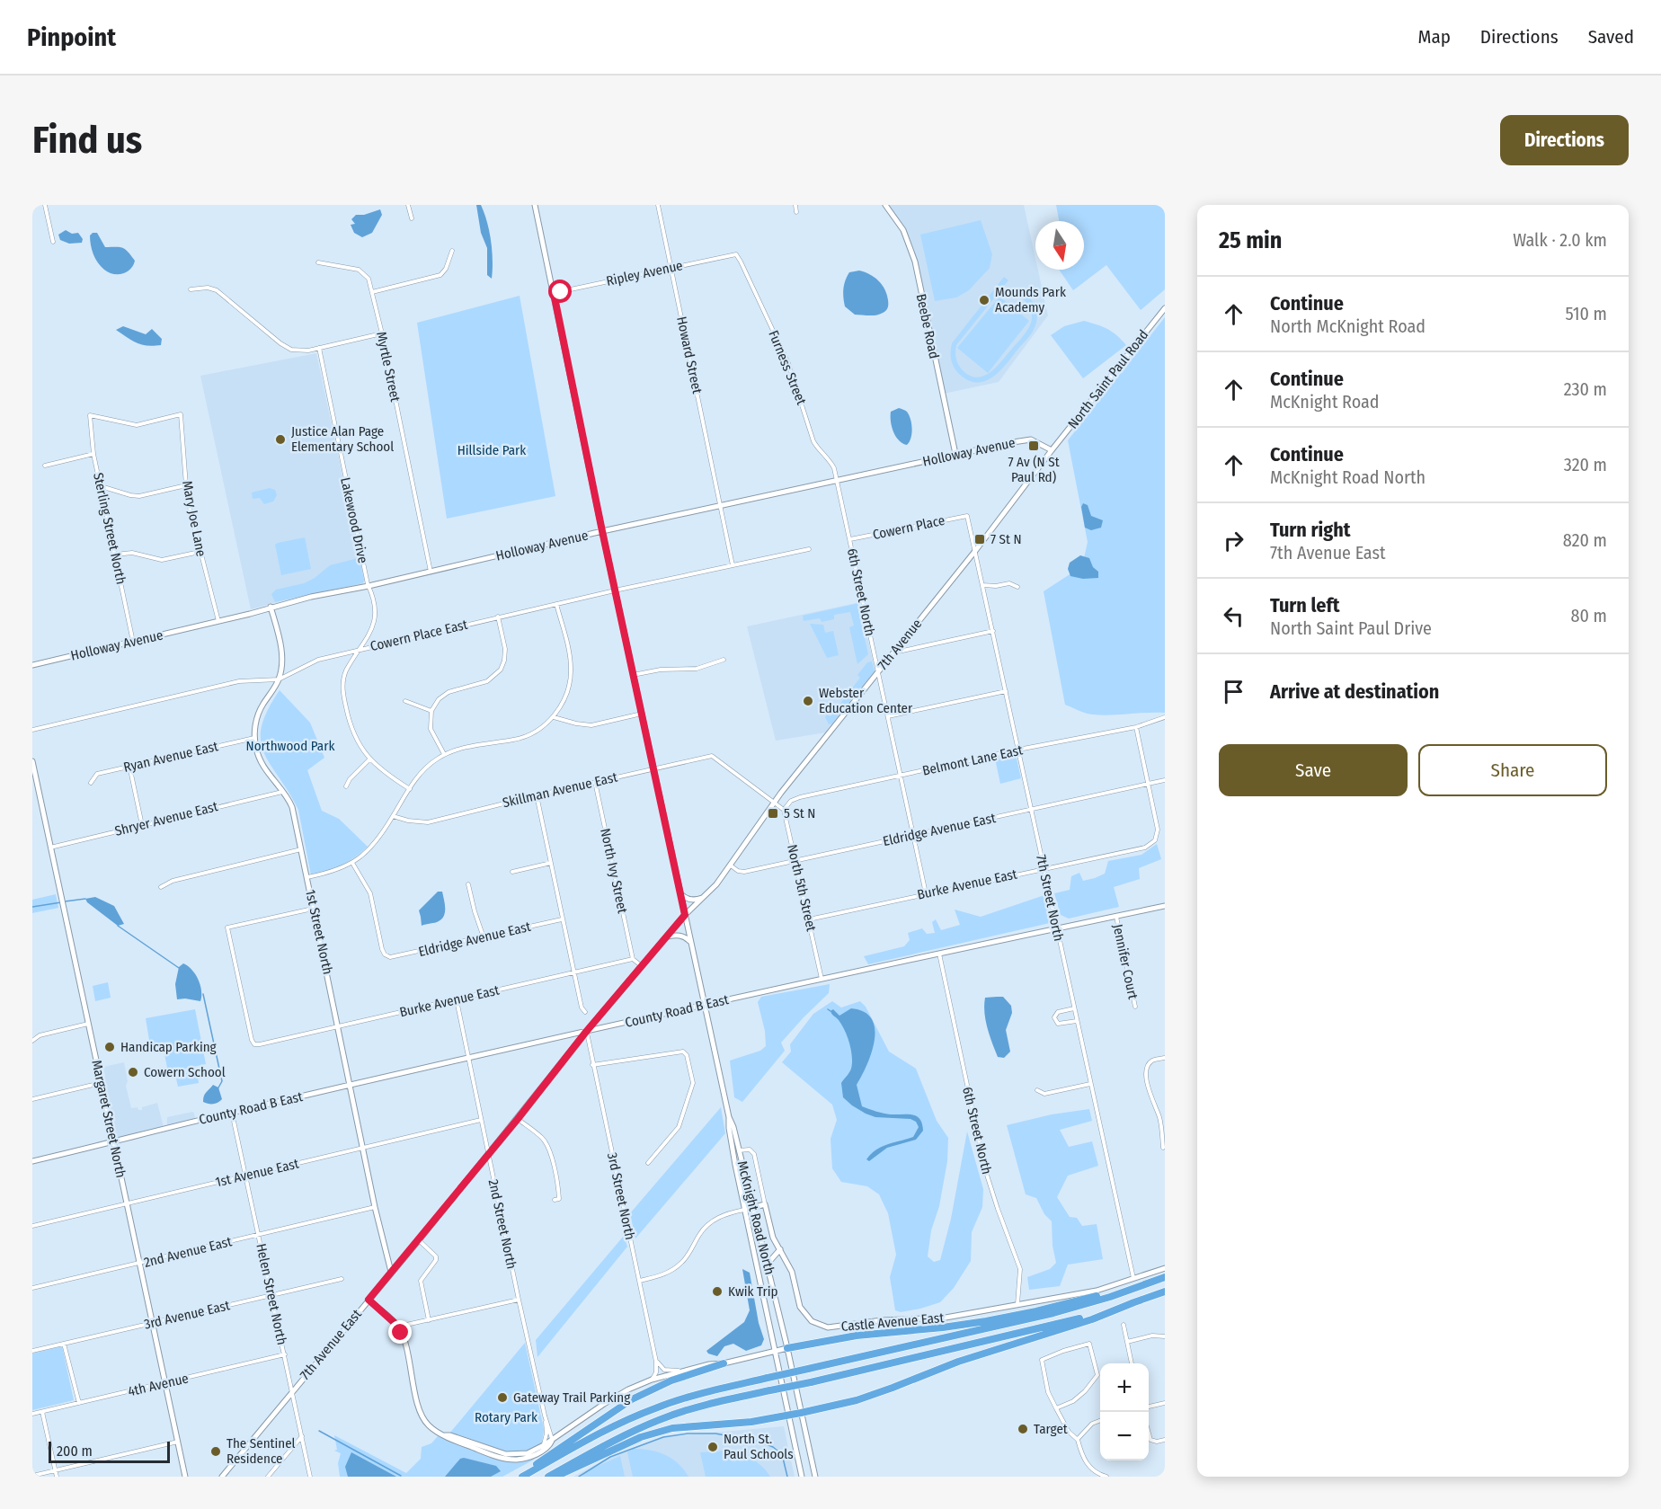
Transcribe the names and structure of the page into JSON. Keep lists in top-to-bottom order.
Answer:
{
  "streets": {
    "street": [
      "Ripley Avenue",
      "Beebe Road",
      "Howard Street",
      "Myrtle Street",
      "Furness Street",
      "North Saint Paul Road",
      "Holloway Avenue",
      "Mary Joe Lane",
      "Lakewood Drive",
      "Cowern Place",
      "Sterling Street North",
      "6th Street North",
      "Cowern Place East",
      "7th Avenue",
      "Ryan Avenue East",
      "Belmont Lane East",
      "Skillman Avenue East",
      "Shryer Avenue East",
      "Eldridge Avenue East",
      "North Ivy Street",
      "Burke Avenue East",
      "North 5th Street",
      "7th Street North",
      "1st Street North",
      "Jennifer Court",
      "County Road B East",
      "Margaret Street North",
      "1st Avenue East",
      "3rd Street North",
      "McKnight Road North",
      "2nd Street North",
      "2nd Avenue East",
      "Helen Street North",
      "3rd Avenue East",
      "Castle Avenue East",
      "7th Avenue East",
      "4th Avenue"
    ]
  },
  "crossings": [
    ["Ripley Avenue", "Howard Street"],
    ["Ripley Avenue", "Furness Street"],
    ["Ripley Avenue", "McKnight Road North"],
    ["Beebe Road", "Holloway Avenue"],
    ["Howard Street", "Holloway Avenue"],
    ["Myrtle Street", "Holloway Avenue"],
    ["Furness Street", "Holloway Avenue"],
    ["Furness Street", "6th Street North"],
    ["North Saint Paul Road", "Holloway Avenue"],
    ["North Saint Paul Road", "7th Avenue"],
    ["Holloway Avenue", "Mary Joe Lane"],
    ["Holloway Avenue", "Lakewood Drive"],
    ["Holloway Avenue", "Sterling Street North"],
    ["Holloway Avenue", "6th Street North"],
    ["Holloway Avenue", "7th Avenue"],
    ["Holloway Avenue", "1st Street North"],
    ["Holloway Avenue", "McKnight Road North"],
    ["Mary Joe Lane", "Sterling Street North"],
    ["Lakewood Drive", "Cowern Place East"],
    ["Cowern Place", "6th Street North"],
    ["Cowern Place", "7th Street North"],
    ["6th Street North", "7th Avenue"],
    ["6th Street North", "Belmont Lane East"],
    ["6th Street North", "Eldridge Avenue East"],
    ["6th Street North", "Burke Avenue East"],
    ["6th Street North", "County Road B East"],
    ["6th Street North", "Castle Avenue East"],
    ["Cowern Place East", "1st Street North"],
    ["Cowern Place East", "McKnight Road North"],
    ["7th Avenue", "Skillman Avenue East"],
    ["7th Avenue", "Eldridge Avenue East"],
    ["7th Avenue", "7th Street North"],
    ["7th Avenue", "7th Avenue East"],
    ["Ryan Avenue East", "1st Street North"],
    ["Belmont Lane East", "North 5th Street"],
    ["Belmont Lane East", "7th Street North"],
    ["Skillman Avenue East", "North Ivy Street"],
    ["Skillman Avenue East", "McKnight Road North"],
    ["Shryer Avenue East", "1st Street North"],
    ["Shryer Avenue East", "Margaret Street North"],
    ["Eldridge Avenue East", "Burke Avenue East"],
    ["Eldridge Avenue East", "North 5th Street"],
    ["Eldridge Avenue East", "7th Street North"],
    ["Eldridge Avenue East", "7th Avenue East"],
    ["North Ivy Street", "Burke Avenue East"],
    ["Burke Avenue East", "North 5th Street"],
    ["Burke Avenue East", "7th Street North"],
    ["Burke Avenue East", "1st Street North"],
    ["Burke Avenue East", "2nd Street North"],
    ["North 5th Street", "County Road B East"],
    ["7th Street North", "County Road B East"],
    ["7th Street North", "Castle Avenue East"],
    ["1st Street North", "County Road B East"],
    ["1st Street North", "1st Avenue East"],
    ["1st Street North", "2nd Avenue East"],
    ["1st Street North", "7th Avenue East"],
    ["Jennifer Court", "County Road B East"],
    ["County Road B East", "Margaret Street North"],
    ["County Road B East", "3rd Street North"],
    ["County Road B East", "McKnight Road North"],
    ["County Road B East", "2nd Street North"],
    ["County Road B East", "Helen Street North"],
    ["County Road B East", "7th Avenue East"],
    ["Margaret Street North", "1st Avenue East"],
    ["Margaret Street North", "2nd Avenue East"],
    ["Margaret Street North", "3rd Avenue East"],
    ["Margaret Street North", "4th Avenue"],
    ["1st Avenue East", "2nd Street North"],
    ["1st Avenue East", "Helen Street North"],
    ["3rd Street North", "7th Avenue East"],
    ["McKnight Road North", "Castle Avenue East"],
    ["McKnight Road North", "7th Avenue East"],
    ["2nd Street North", "7th Avenue East"],
    ["2nd Avenue East", "Helen Street North"],
    ["Helen Street North", "3rd Avenue East"],
    ["Helen Street North", "7th Avenue East"],
    ["Helen Street North", "4th Avenue"]
  ],
  "parks": ["Hillside Park", "Northwood Park", "Rotary Park"],
  "places": {
    "other": [
      "Mounds Park Academy",
      "Justice Alan Page Elementary School",
      "Webster Education Center",
      "Handicap Parking",
      "Cowern School",
      "Kwik Trip",
      "Gateway Trail Parking",
      "Target",
      "North St. Paul Schools",
      "The Sentinel Residence"
    ],
    "transit": ["7 Av (N St Paul Rd)", "7 St N", "5 St N"]
  },
  "scale_bar": "200 m",
  "north": "bottom",
  "page": {
    "header": "Pinpoint",
    "nav": ["Map", "Directions", "Saved"],
    "buttons": [
      "Directions",
      ["Save", "Share"]
    ],
    "title": "Find us",
    "heading": ["25 min", "Walk · 2.0 km"],
    "list": [
      ["Continue", "North McKnight Road", "510 m"],
      ["Continue", "McKnight Road", "230 m"],
      ["Continue", "McKnight Road North", "320 m"],
      ["Turn right", "7th Avenue East", "820 m"],
      ["Turn left", "North Saint Paul Drive", "80 m"],
      "Arrive at destination"
    ],
    "map_buttons": ["+", "−"],
    "scale": "200 m"
  }
}
